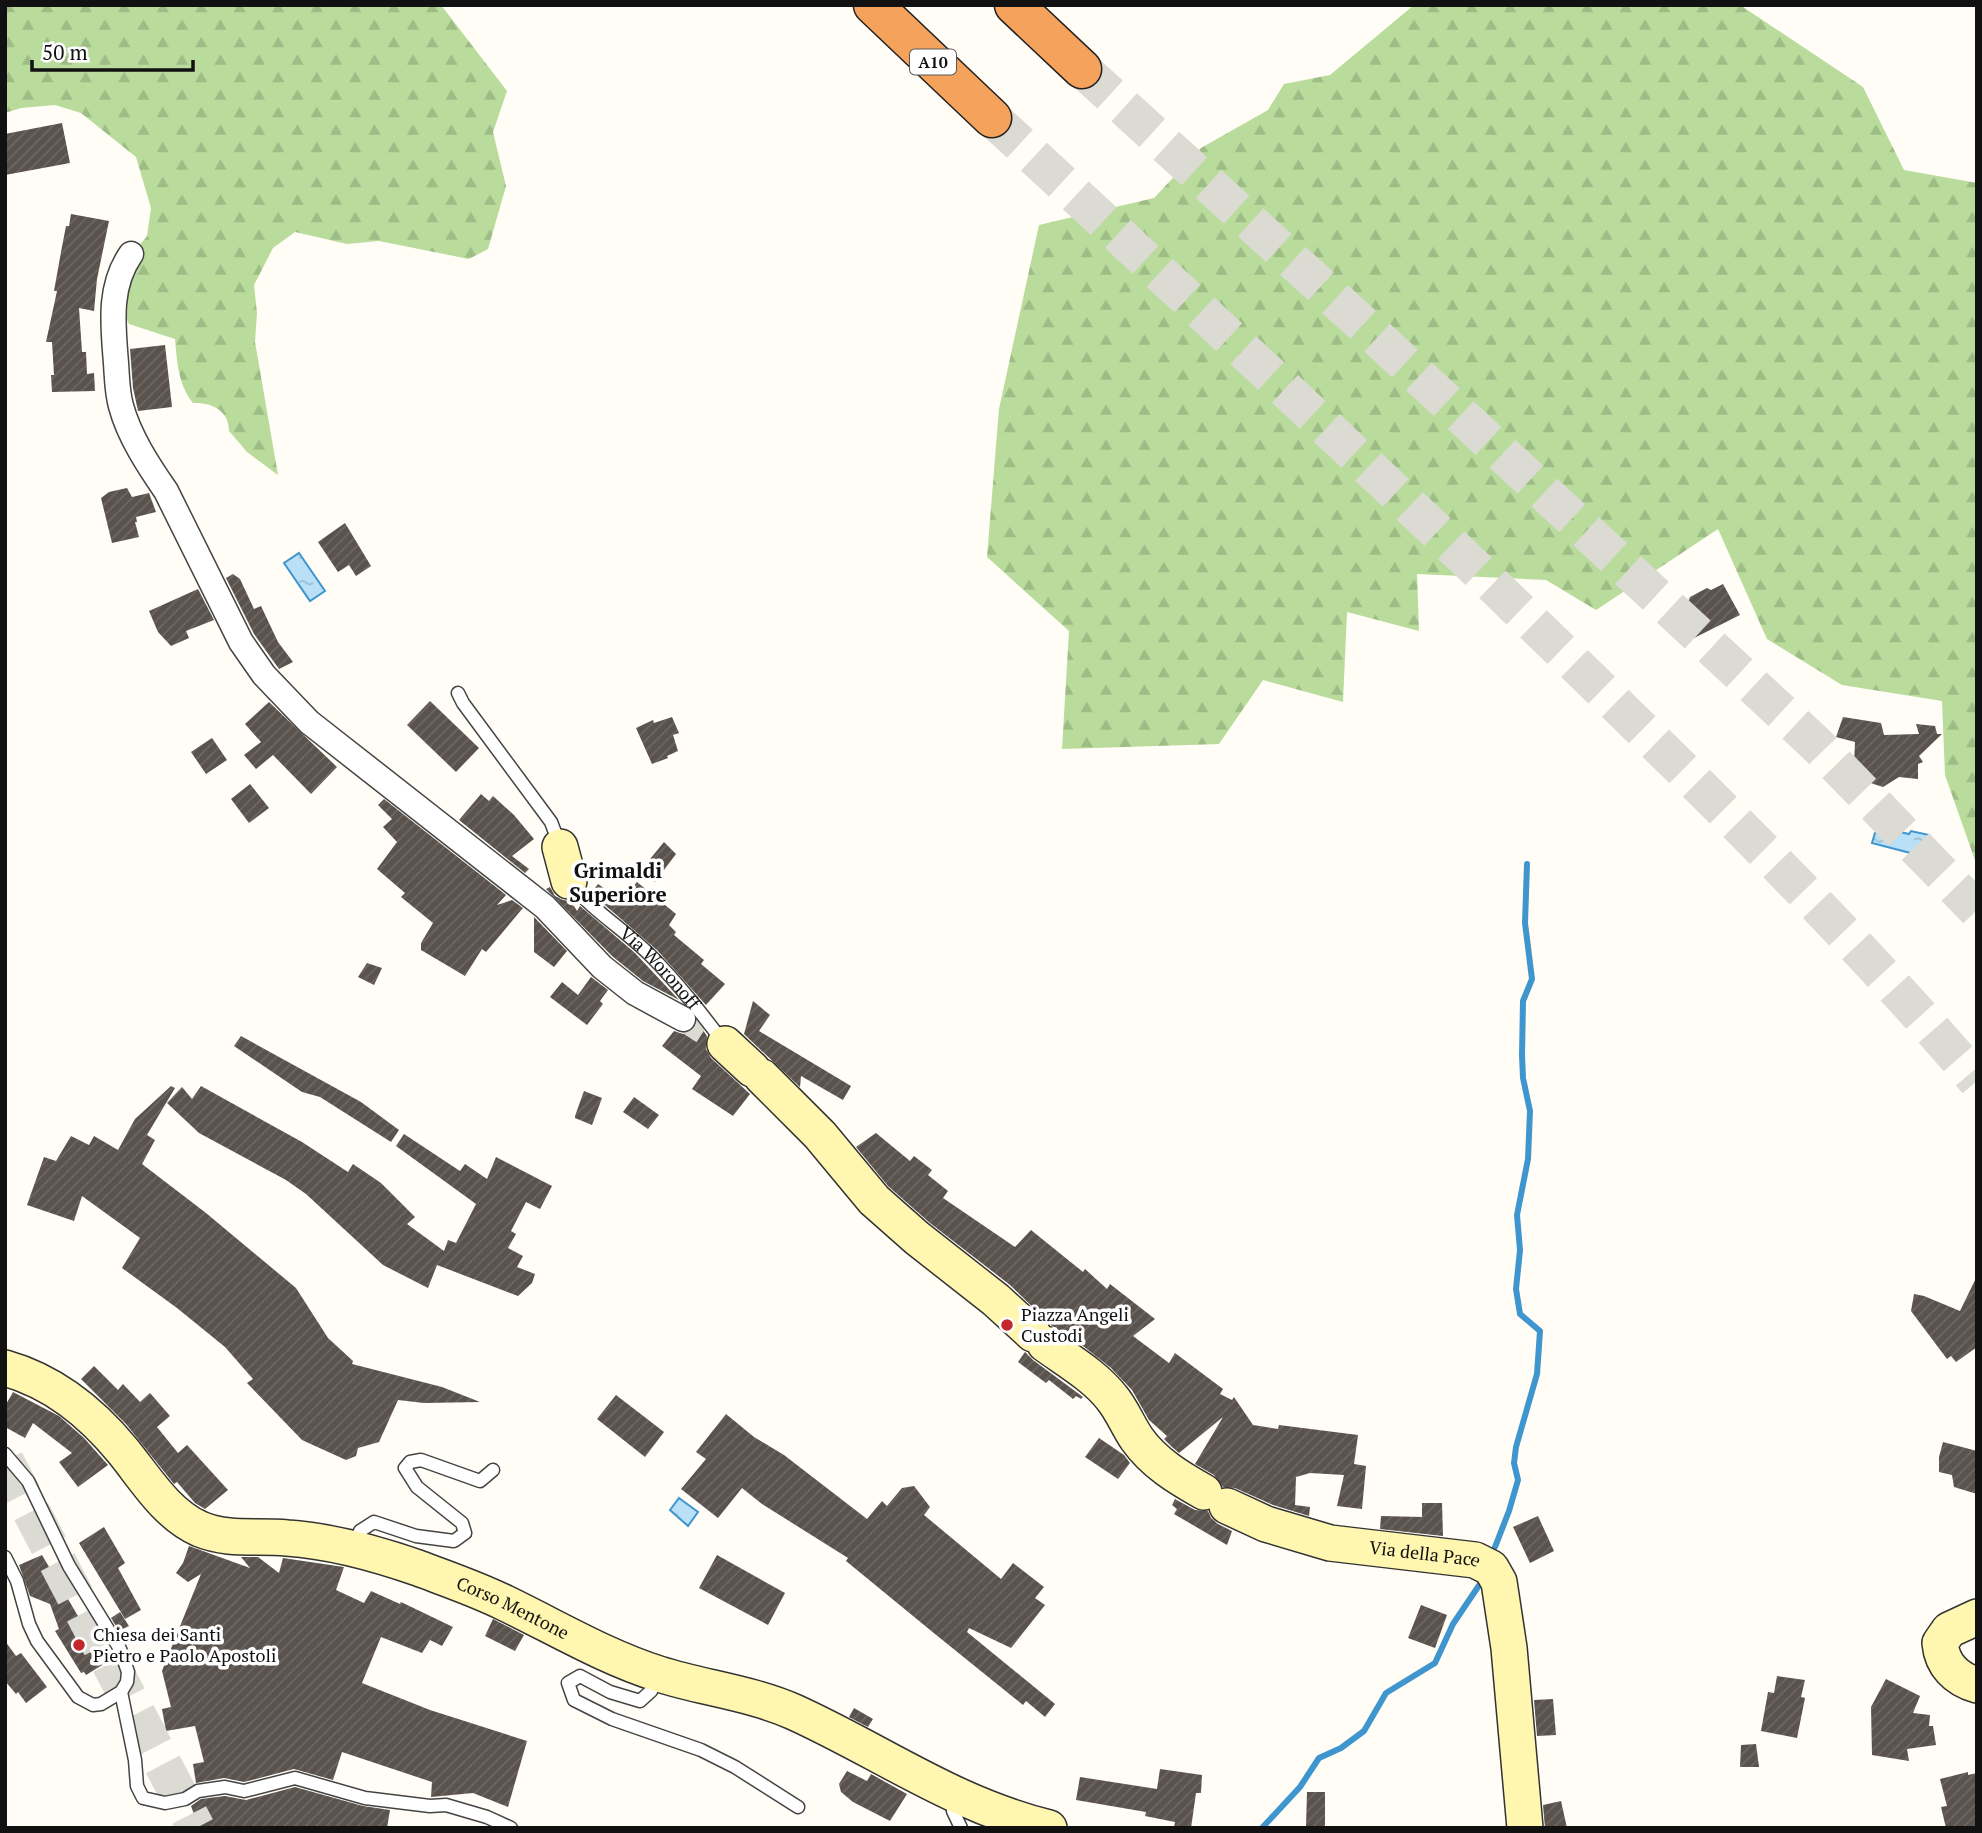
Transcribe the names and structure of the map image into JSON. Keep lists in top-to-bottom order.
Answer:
{
  "streets": {
    "highway": ["A10"],
    "street": ["Via Woronoff", "Via della Pace", "Corso Mentone"]
  },
  "crossings": [
    ["Via Woronoff", "Via della Pace"]
  ],
  "districts": ["Grimaldi Superiore"],
  "places": ["Piazza Angeli Custodi", "Chiesa dei Santi Pietro e Paolo Apostoli"],
  "scale_bar": "50 m"
}
